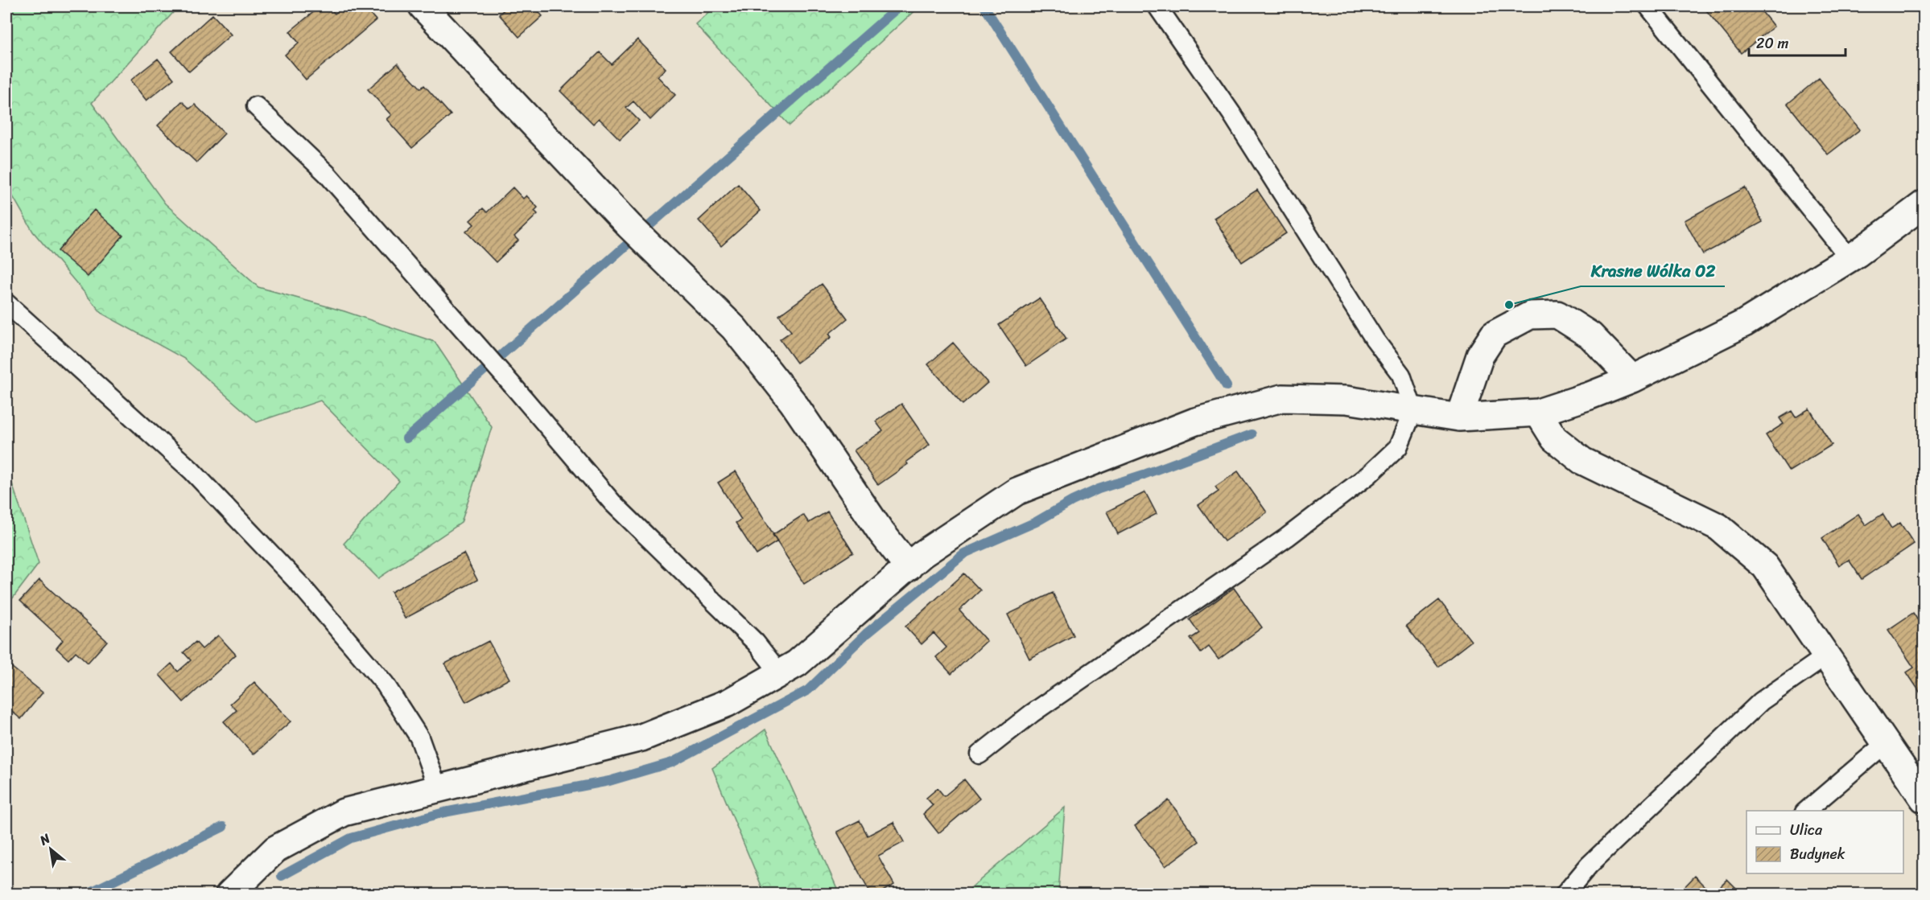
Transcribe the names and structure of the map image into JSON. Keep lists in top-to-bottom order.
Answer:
{
  "places": ["Krasne Wólka 02"],
  "legend": ["Ulica", "Budynek"],
  "scale_bar": "20 m",
  "north": "top left"
}
